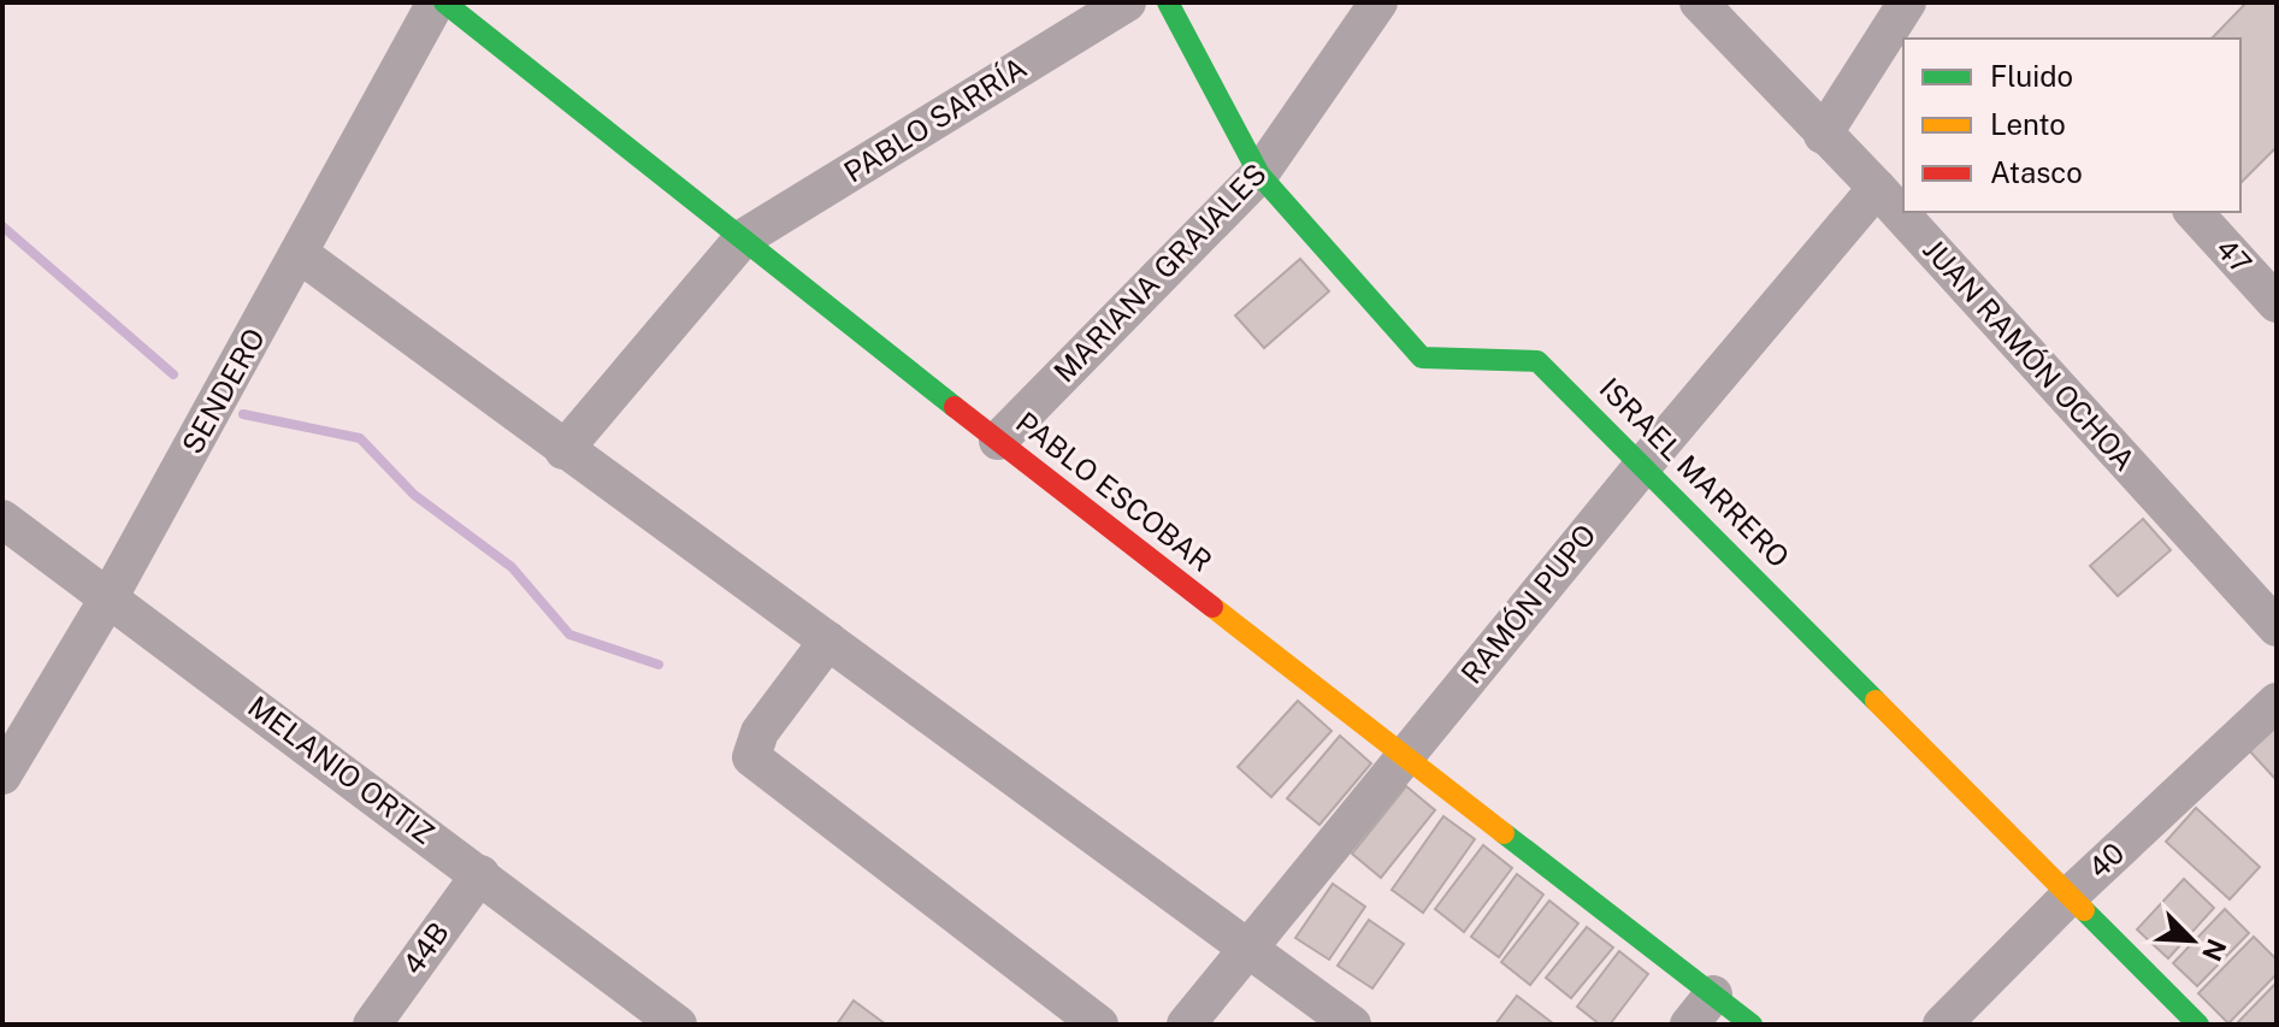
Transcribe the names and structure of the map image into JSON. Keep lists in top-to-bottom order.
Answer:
{
  "streets": {
    "street": [
      "PABLO SARRÍA",
      "47",
      "MARIANA GRAJALES",
      "JUAN RAMÓN OCHOA",
      "SENDERO",
      "ISRAEL MARRERO",
      "PABLO ESCOBAR",
      "RAMÓN PUPO",
      "MELANIO ORTIZ",
      "40",
      "44B"
    ]
  },
  "crossings": [
    ["PABLO SARRÍA", "PABLO ESCOBAR"],
    ["MARIANA GRAJALES", "ISRAEL MARRERO"],
    ["MARIANA GRAJALES", "PABLO ESCOBAR"],
    ["JUAN RAMÓN OCHOA", "RAMÓN PUPO"],
    ["SENDERO", "MELANIO ORTIZ"],
    ["ISRAEL MARRERO", "RAMÓN PUPO"],
    ["ISRAEL MARRERO", "40"],
    ["PABLO ESCOBAR", "RAMÓN PUPO"],
    ["MELANIO ORTIZ", "44B"]
  ],
  "legend": ["Fluido", "Lento", "Atasco"],
  "north": "bottom right"
}
